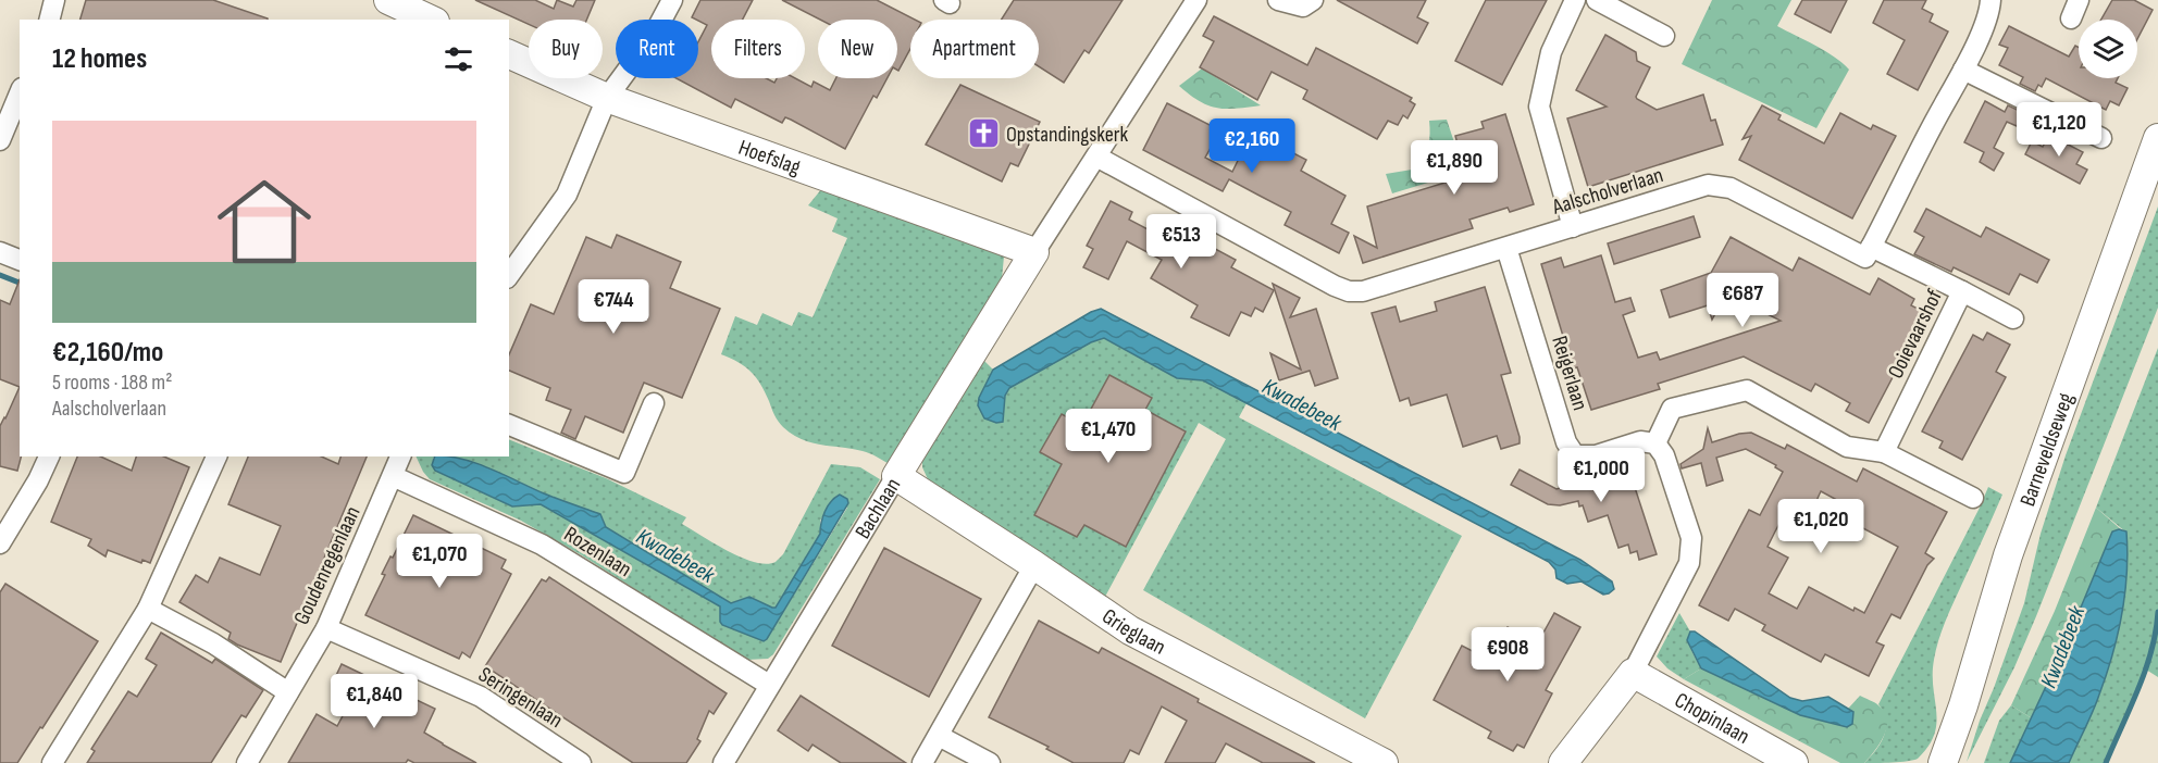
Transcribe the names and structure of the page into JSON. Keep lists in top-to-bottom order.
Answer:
{
  "streets": {
    "street": [
      "Hoefslag",
      "Aalscholverlaan",
      "Ooievaarshof",
      "Reigerlaan",
      "Barneveldseweg",
      "Bachlaan",
      "Rozenlaan",
      "Goudenregenlaan",
      "Grieglaan",
      "Seringenlaan",
      "Chopinlaan"
    ]
  },
  "crossings": [
    ["Hoefslag", "Bachlaan"],
    ["Aalscholverlaan", "Ooievaarshof"],
    ["Aalscholverlaan", "Reigerlaan"],
    ["Bachlaan", "Rozenlaan"],
    ["Bachlaan", "Grieglaan"],
    ["Rozenlaan", "Goudenregenlaan"],
    ["Goudenregenlaan", "Seringenlaan"]
  ],
  "water": ["Kwadebeek"],
  "places": {
    "church": ["Opstandingskerk"]
  },
  "page": {
    "chip": [
      "Buy",
      "Rent",
      "Filters",
      "New",
      "Apartment"
    ],
    "heading": "12 homes",
    "list": [
      {
        "name": "€2,160/mo",
        "note": "5 rooms · 188 m² · Aalscholverlaan"
      }
    ],
    "price": [
      "€1,120",
      "€2,160",
      "€1,890",
      "€513",
      "€687",
      "€744",
      "€1,470",
      "€1,000",
      "€1,020",
      "€1,070",
      "€908",
      "€1,840"
    ]
  }
}
